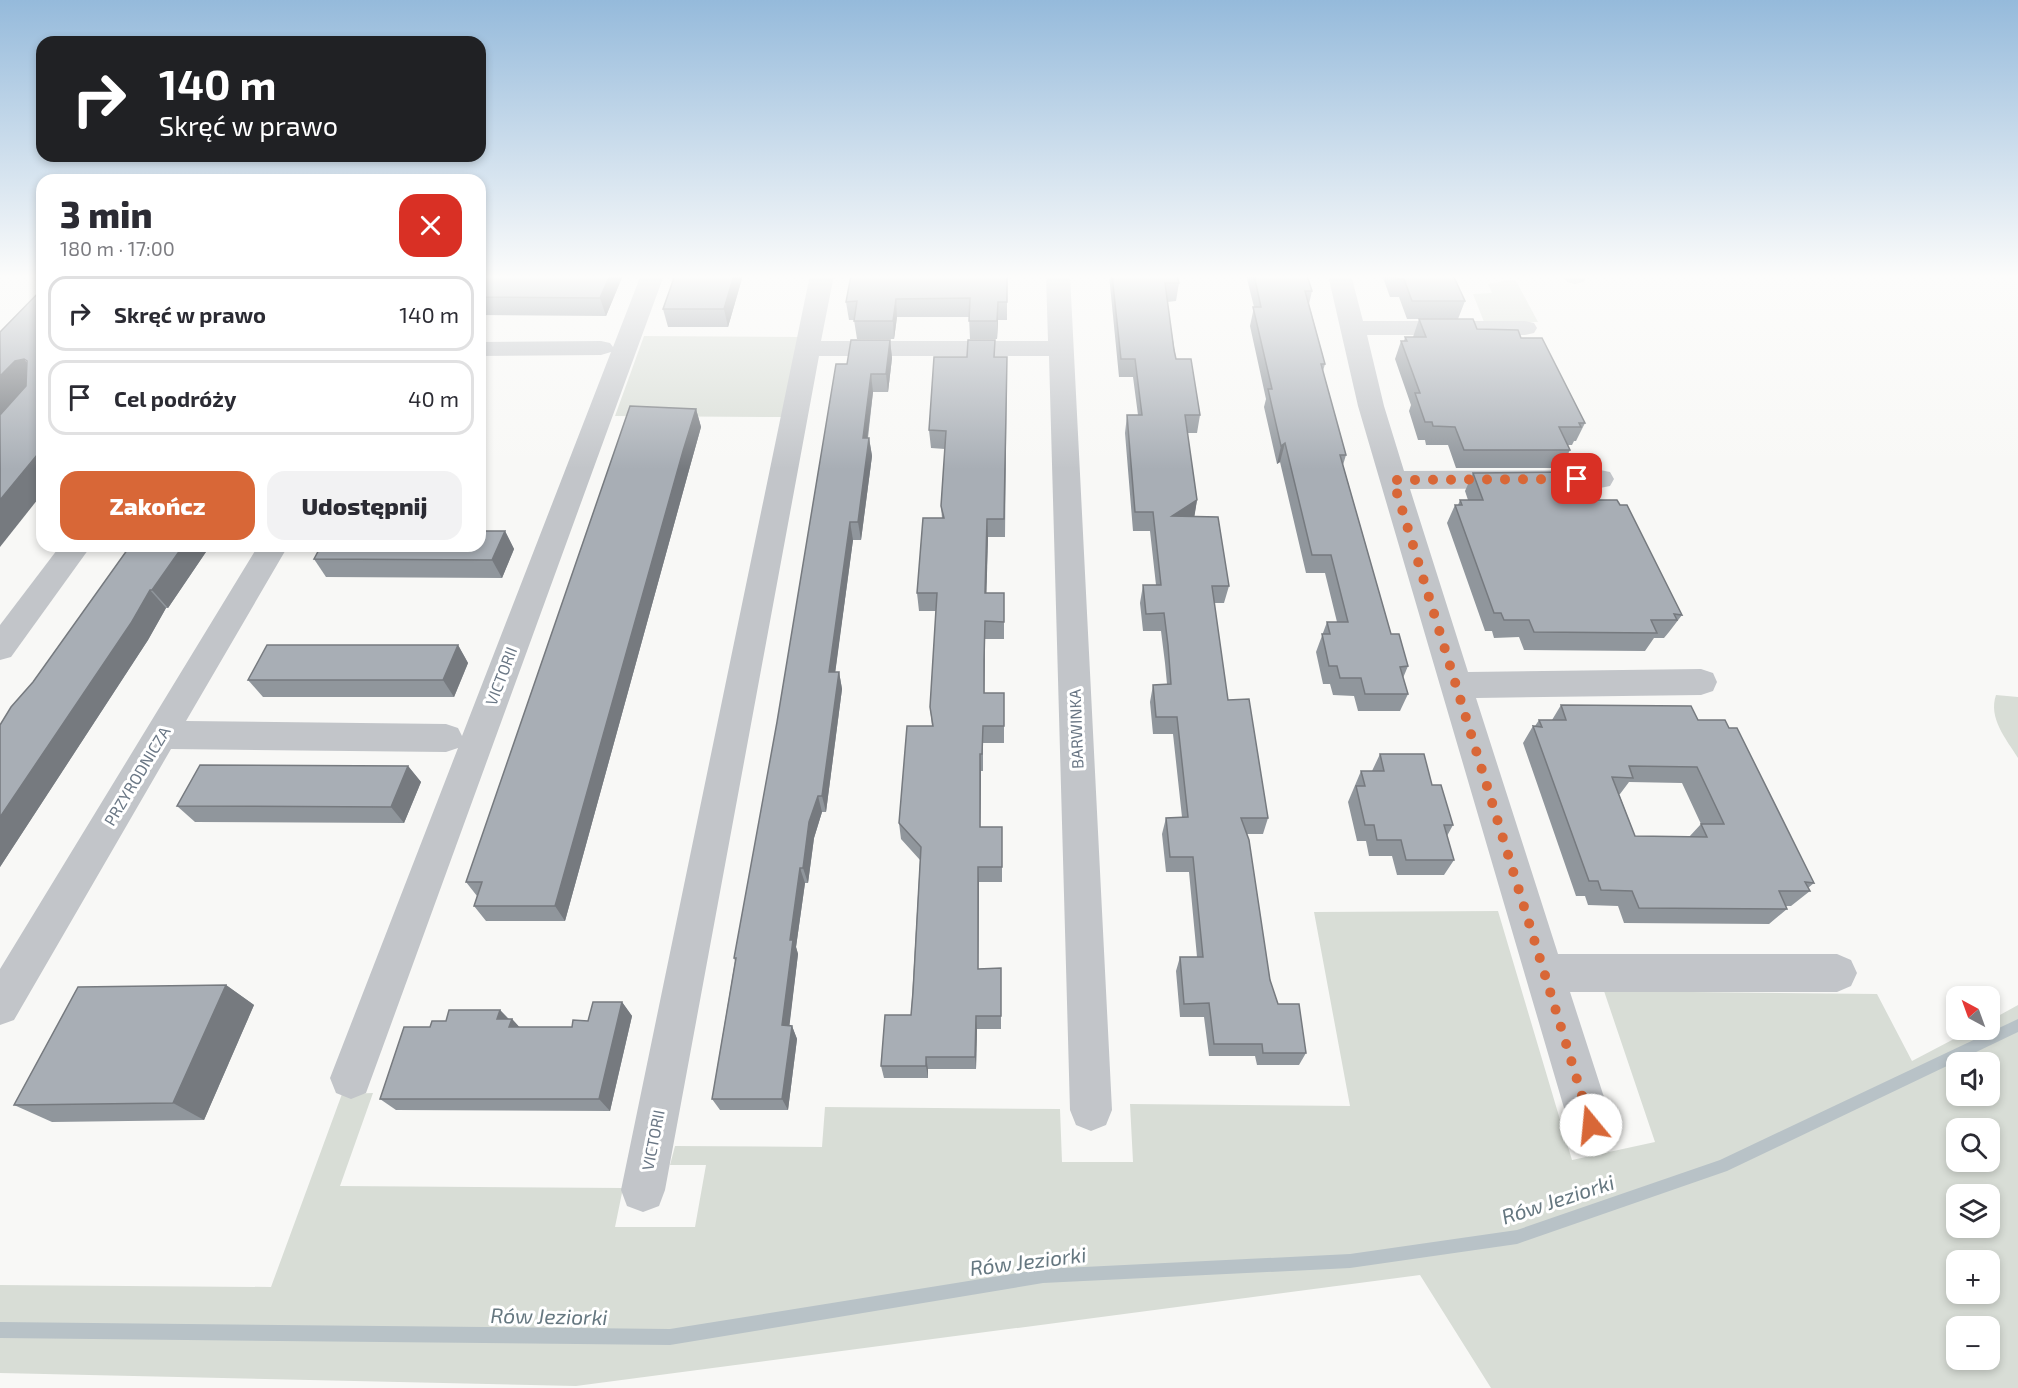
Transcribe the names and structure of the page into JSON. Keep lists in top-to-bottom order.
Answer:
{
  "streets": {
    "street": ["VICTORII", "BARWINKA", "PRZYRODNICZA"]
  },
  "water": ["Rów Jeziorki"],
  "north": "top left",
  "page": {
    "turn": ["140 m", "Skręć w prawo"],
    "heading": ["3 min", "180 m · 17:00"],
    "list": [
      {
        "name": "Skręć w prawo",
        "value": "140 m"
      },
      {
        "name": "Cel podróży",
        "value": "40 m"
      }
    ],
    "buttons": ["Zakończ", "Udostępnij"],
    "map_buttons": ["+", "−"]
  }
}
